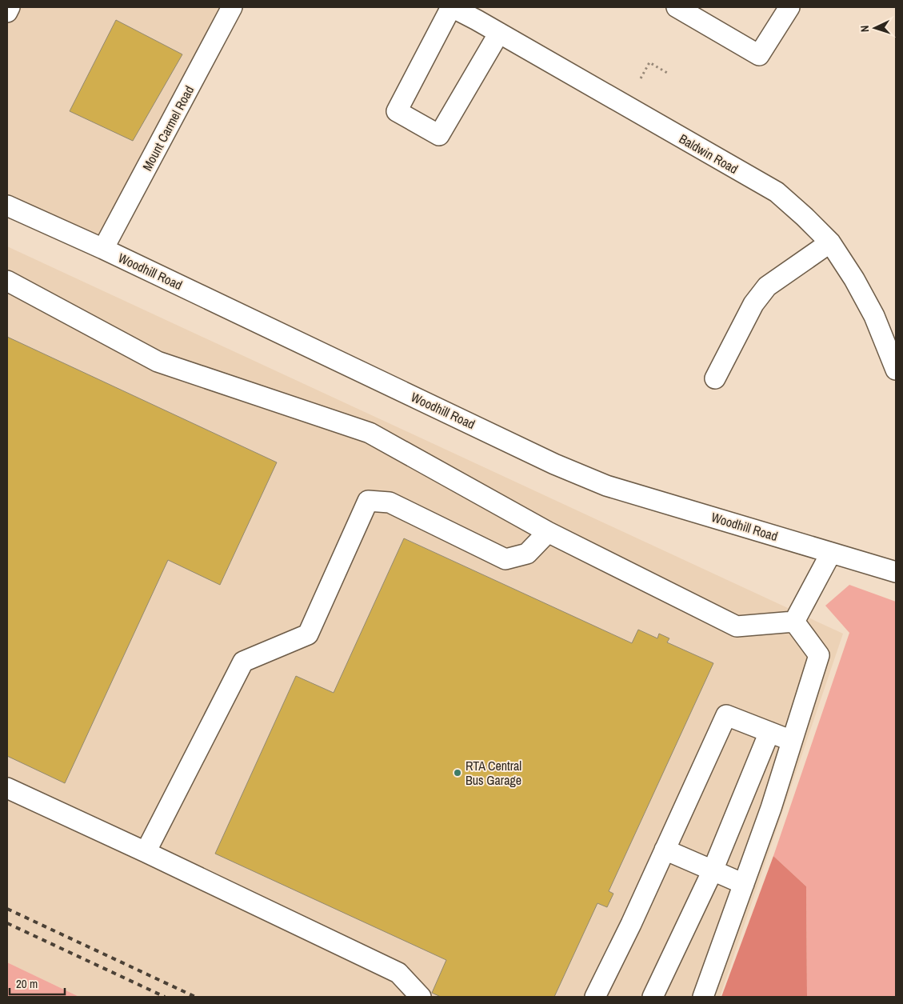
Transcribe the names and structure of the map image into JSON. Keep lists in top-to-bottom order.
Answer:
{
  "streets": {
    "street": ["Mount Carmel Road", "Baldwin Road", "Woodhill Road"]
  },
  "crossings": [
    ["Mount Carmel Road", "Woodhill Road"]
  ],
  "places": ["RTA Central Bus Garage"],
  "scale_bar": "20 m",
  "north": "left"
}
